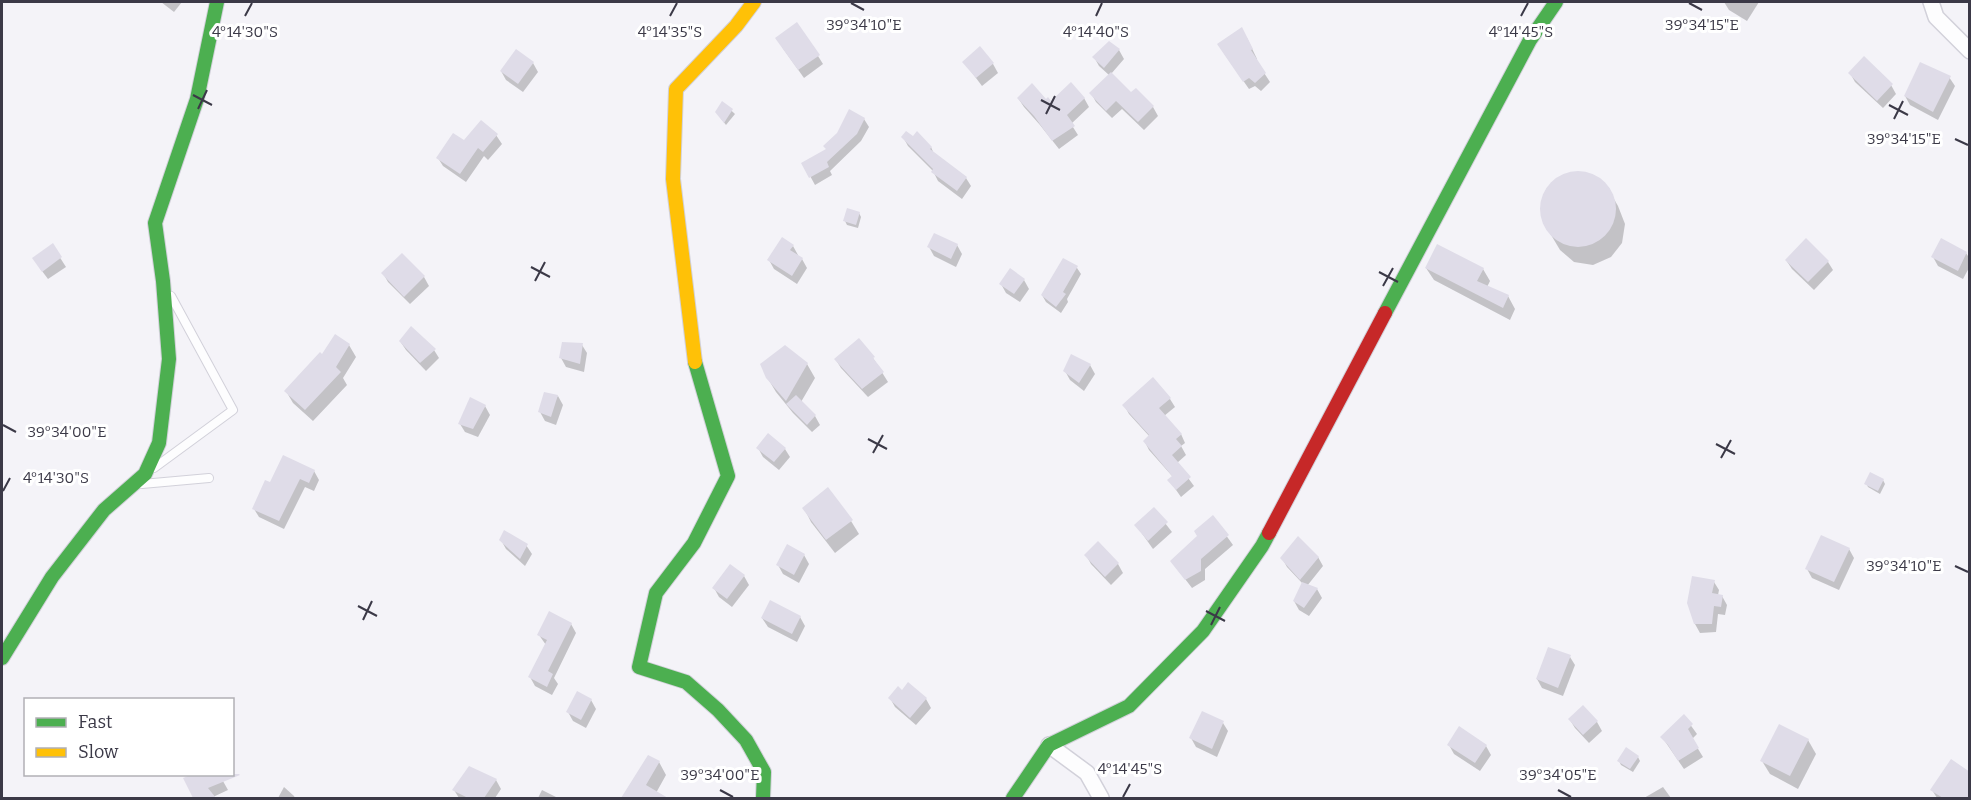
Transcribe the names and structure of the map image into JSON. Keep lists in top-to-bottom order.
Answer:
{
  "legend": ["Fast", "Slow"],
  "coordinates": [
    "39°34'10\"E",
    "39°34'15\"E",
    "4°14'30\"S",
    "4°14'35\"S",
    "4°14'40\"S",
    "4°14'45\"S",
    "39°34'00\"E",
    "39°34'05\"E"
  ]
}
